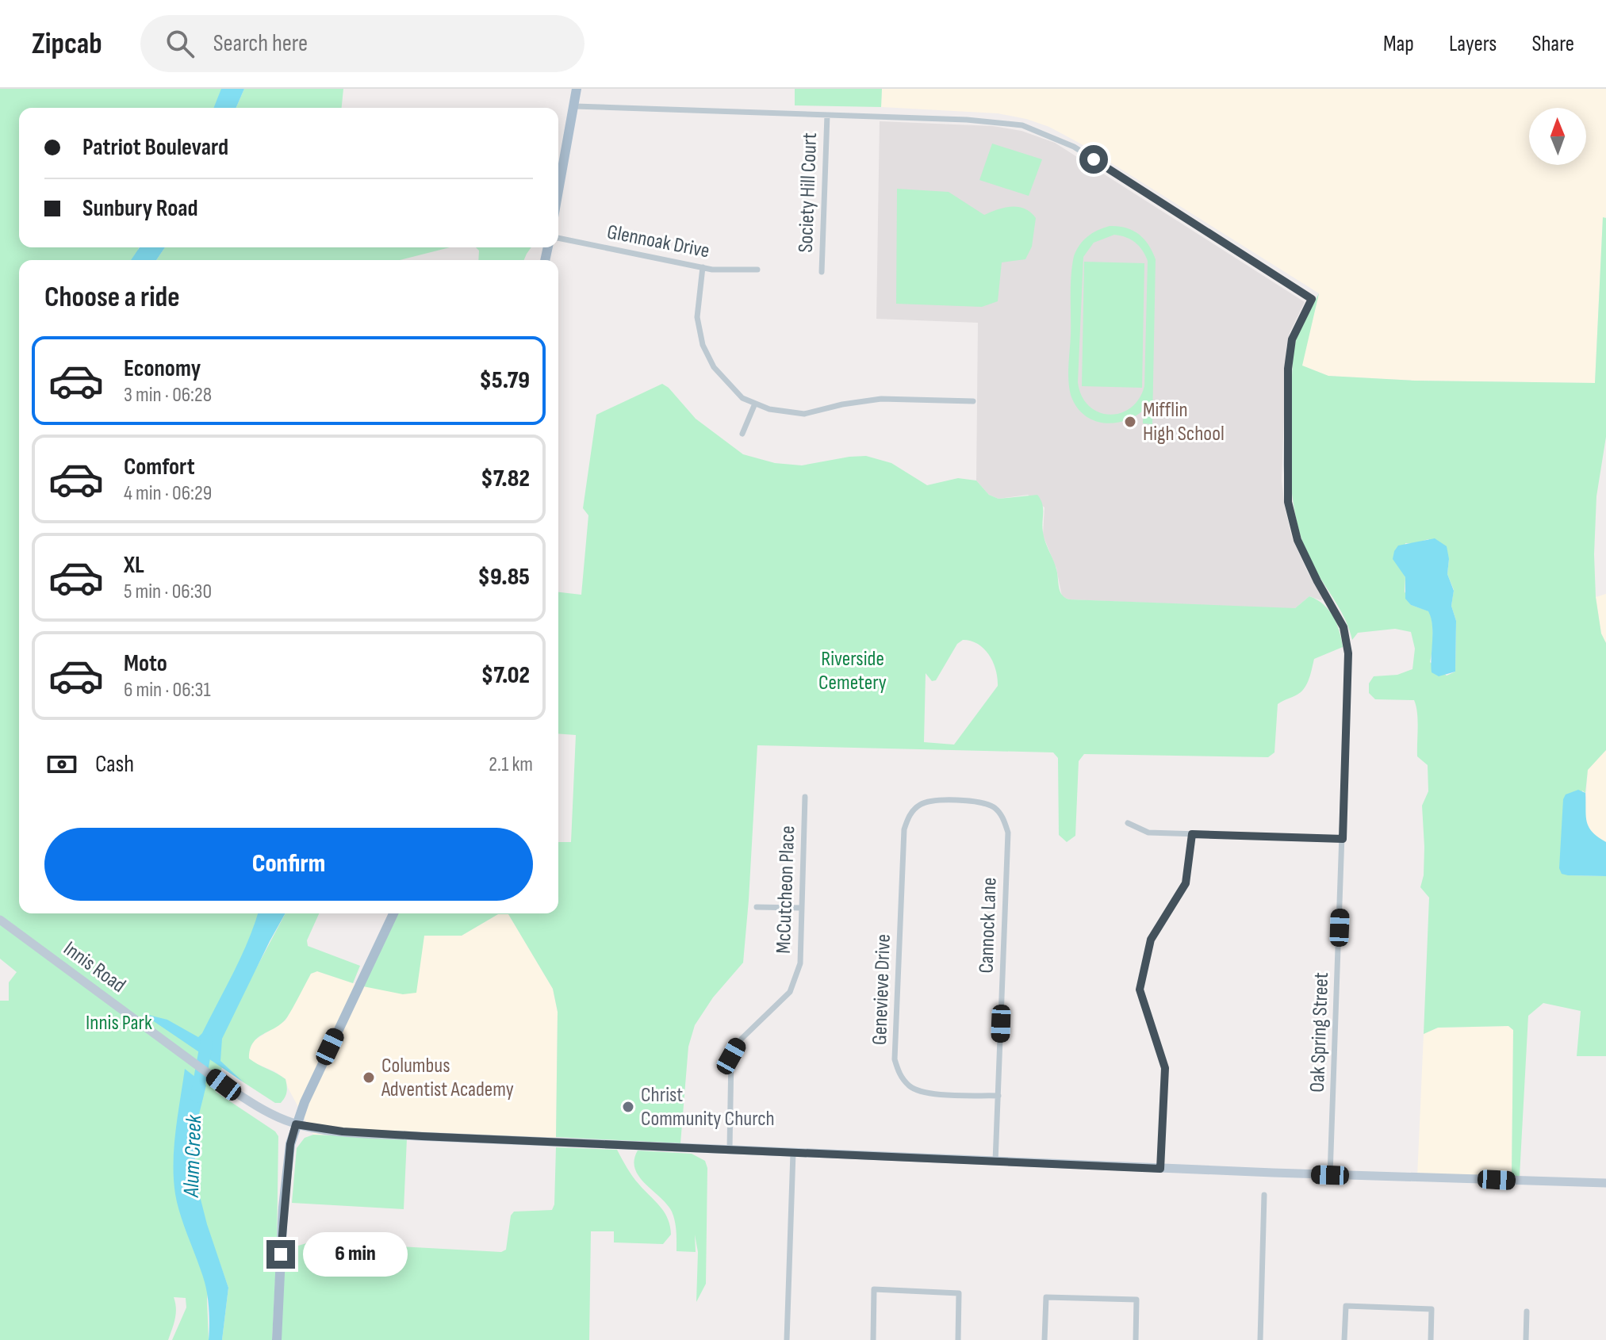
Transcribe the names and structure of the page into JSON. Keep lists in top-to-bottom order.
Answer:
{
  "streets": {
    "main road": ["Innis Road"],
    "street": [
      "Society Hill Court",
      "Glennoak Drive",
      "McCutcheon Place",
      "Cannock Lane",
      "Genevieve Drive",
      "Oak Spring Street"
    ]
  },
  "crossings": [
    ["Society Hill Court", "Oak Spring Street"],
    ["McCutcheon Place", "Innis Road"],
    ["Cannock Lane", "Innis Road"],
    ["Cannock Lane", "Genevieve Drive"],
    ["Innis Road", "Oak Spring Street"]
  ],
  "water": ["Alum Creek"],
  "parks": ["Riverside Cemetery", "Innis Park"],
  "places": ["Mifflin High School", "Columbus Adventist Academy", "Christ Community Church"],
  "north": "top",
  "page": {
    "header": "Zipcab",
    "search": "Search here",
    "nav": ["Map", "Layers", "Share"],
    "banner": ["Patriot Boulevard", "Sunbury Road"],
    "heading": "Choose a ride",
    "list": [
      {
        "name": "Economy",
        "note": "3 min · 06:28",
        "value": "$5.79"
      },
      {
        "name": "Comfort",
        "note": "4 min · 06:29",
        "value": "$7.82"
      },
      {
        "name": "XL",
        "note": "5 min · 06:30",
        "value": "$9.85"
      },
      {
        "name": "Moto",
        "note": "6 min · 06:31",
        "value": "$7.02"
      }
    ],
    "pay": ["Cash", "2.1 km"],
    "buttons": "Confirm",
    "bubble": "6 min"
  }
}
